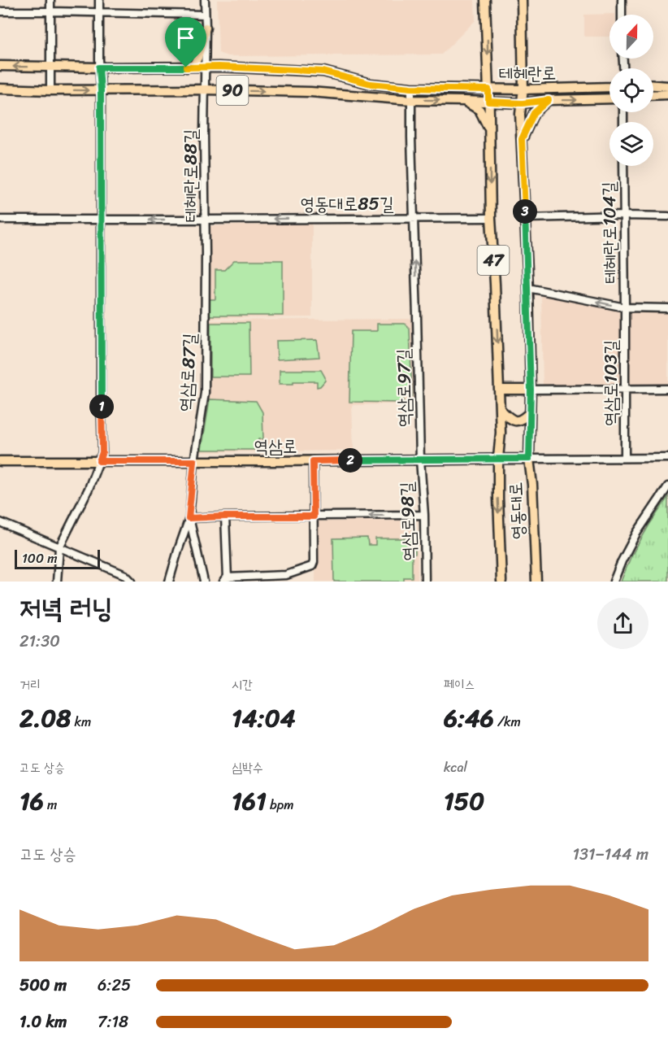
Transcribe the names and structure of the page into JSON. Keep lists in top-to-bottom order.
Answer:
{
  "streets": {
    "main road": [
      "테헤란로",
      "90",
      "47",
      "역삼로",
      "영동대로"
    ],
    "street": [
      "테헤란로88길",
      "영동대로85길",
      "테헤란로104길",
      "역삼로87길",
      "역삼로103길",
      "역삼로97길",
      "역삼로98길"
    ]
  },
  "crossings": [
    ["테헤란로", "테헤란로88길"],
    ["테헤란로", "역삼로97길"],
    ["테헤란로", "영동대로"],
    ["테헤란로88길", "영동대로85길"],
    ["테헤란로88길", "역삼로87길"],
    ["영동대로85길", "역삼로97길"],
    ["영동대로85길", "영동대로"],
    ["테헤란로104길", "역삼로103길"],
    ["역삼로87길", "역삼로"],
    ["역삼로103길", "역삼로"],
    ["역삼로97길", "역삼로"],
    ["역삼로97길", "역삼로98길"],
    ["역삼로", "영동대로"],
    ["역삼로", "역삼로98길"]
  ],
  "one_way": ["영동대로85길", "역삼로97길"],
  "scale_bar": "100 m",
  "north": "top",
  "page": {
    "pins": ["3", "1", "2"],
    "scale": "100 m",
    "heading": ["저녁 러닝", "21:30"],
    "stats": [
      ["거리", "2.08 km"],
      ["시간", "14:04"],
      ["페이스", "6:46 /km"],
      ["고도 상승", "16 m"],
      ["심박수", "161 bpm"],
      ["kcal", "150"]
    ],
    "chart": ["고도 상승", "131–144 m"],
    "list": [
      {
        "name": "500 m",
        "note": "6:25"
      },
      {
        "name": "1.0 km",
        "note": "7:18"
      }
    ]
  }
}
